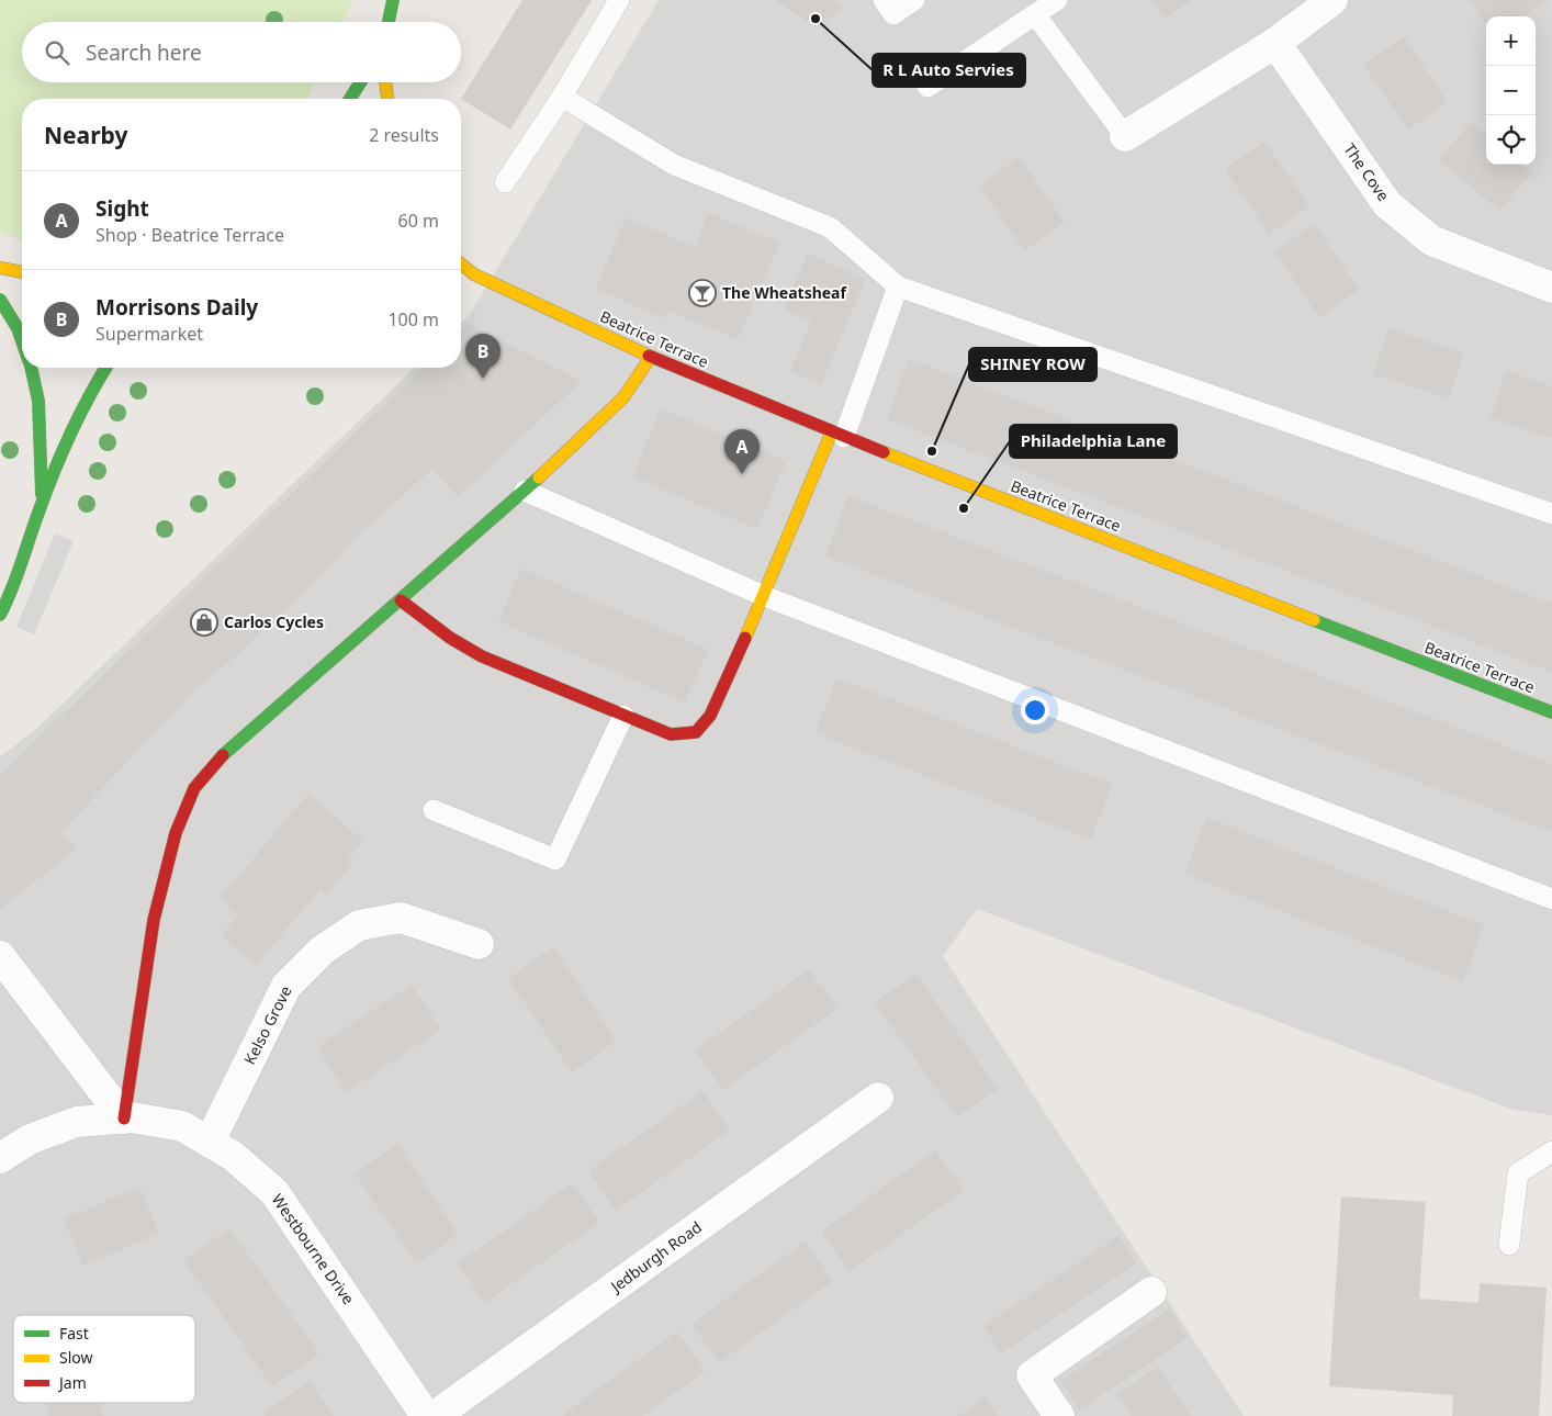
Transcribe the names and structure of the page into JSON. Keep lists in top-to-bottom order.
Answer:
{
  "streets": {
    "main road": ["Beatrice Terrace"],
    "street": [
      "The Cove",
      "Kelso Grove",
      "Westbourne Drive",
      "Jedburgh Road"
    ]
  },
  "crossings": [
    ["Kelso Grove", "Westbourne Drive"]
  ],
  "places": {
    "other": ["R L Auto Servies", "SHINEY ROW", "Philadelphia Lane"],
    "bar": ["The Wheatsheaf"],
    "shop": ["Carlos Cycles"]
  },
  "legend": ["Fast", "Slow", "Jam"],
  "page": {
    "map_buttons": ["+", "−"],
    "search": "Search here",
    "heading": ["Nearby", "2 results"],
    "list": [
      {
        "mark": "A",
        "name": "Sight",
        "note": "Shop · Beatrice Terrace",
        "value": "60 m"
      },
      {
        "mark": "B",
        "name": "Morrisons Daily",
        "note": "Supermarket",
        "value": "100 m"
      }
    ],
    "pins": ["B", "A"]
  }
}
